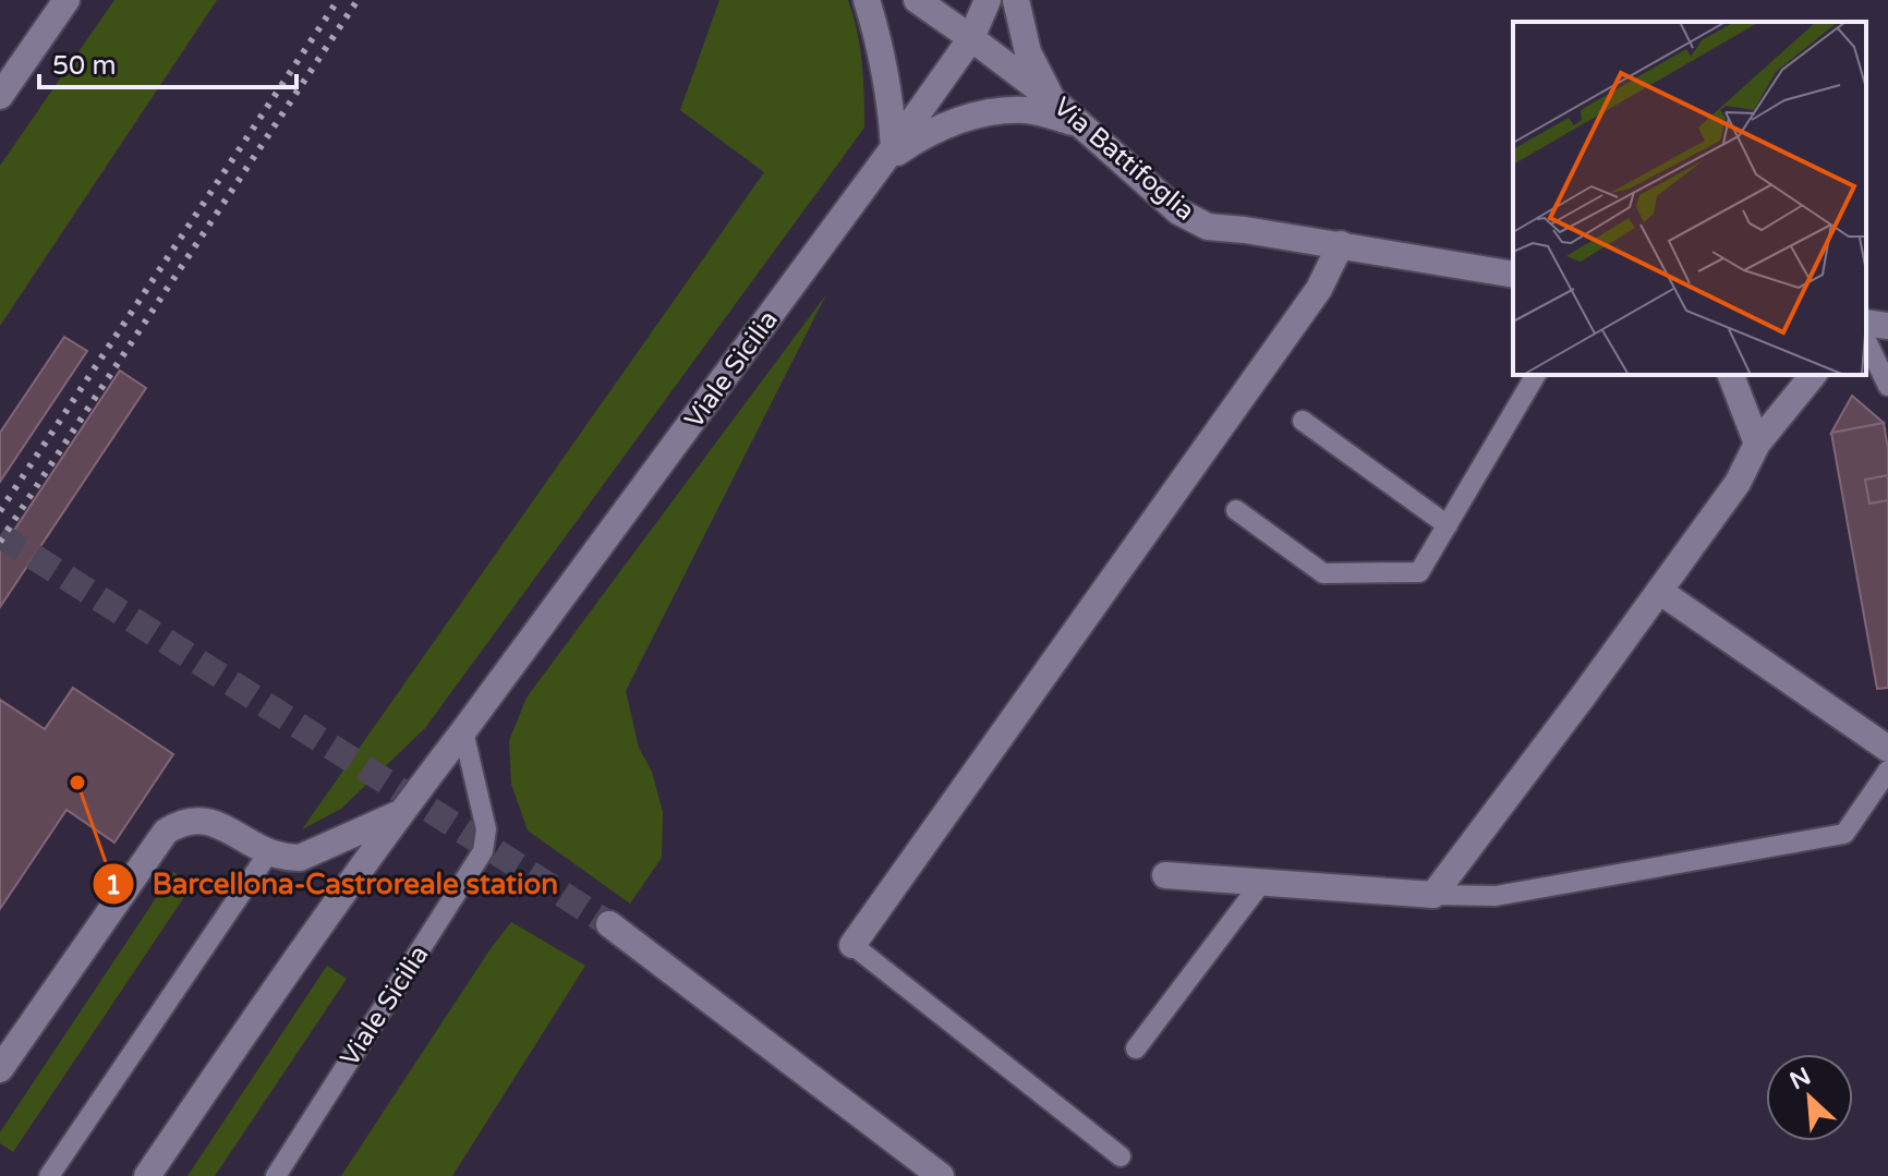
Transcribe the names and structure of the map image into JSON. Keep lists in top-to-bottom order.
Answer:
{
  "streets": {
    "street": ["Via Battifoglia", "Viale Sicilia"]
  },
  "crossings": [
    ["Via Battifoglia", "Viale Sicilia"]
  ],
  "places": ["Barcellona-Castroreale station"],
  "scale_bar": "50 m",
  "north": "top left"
}
